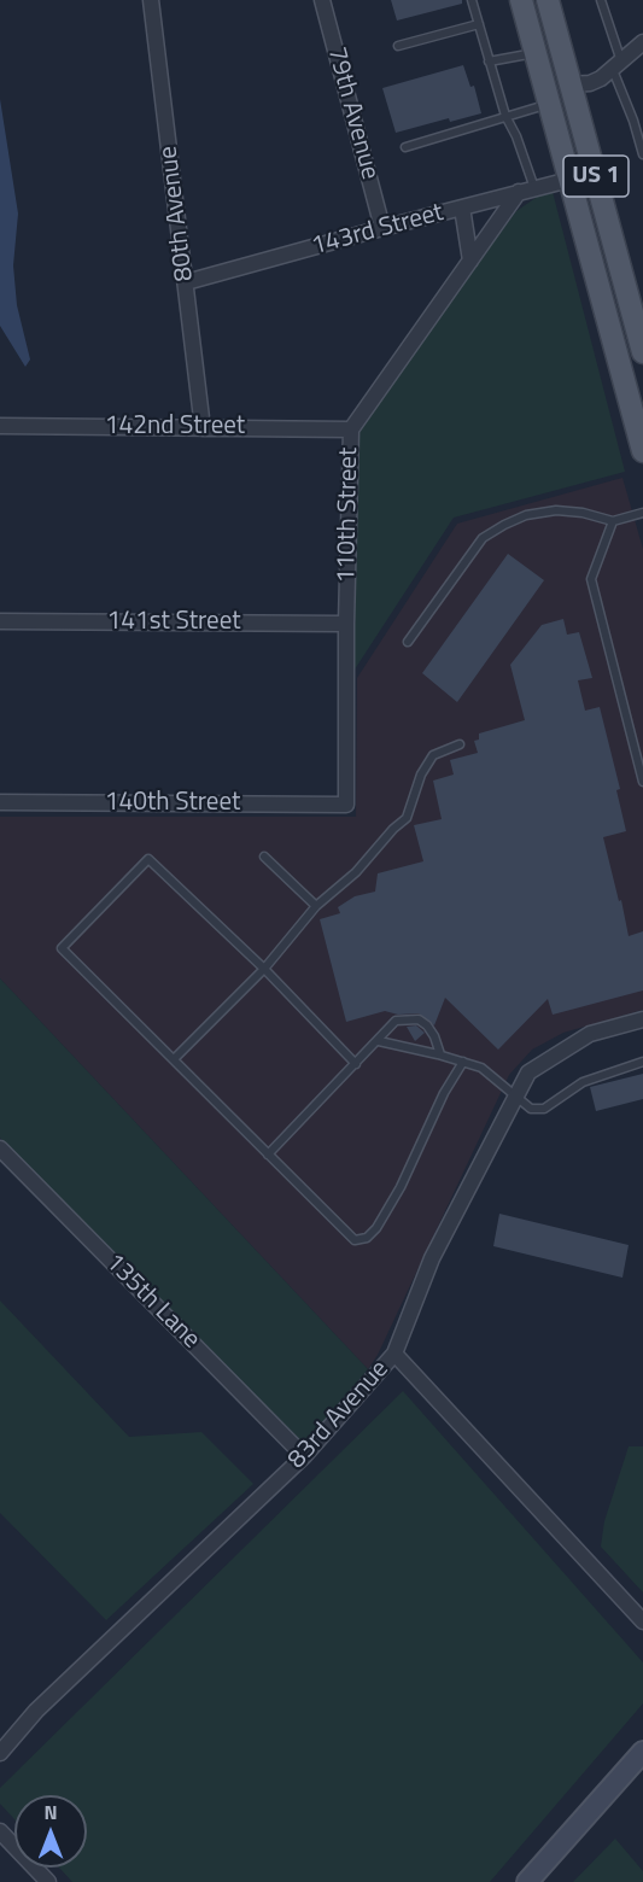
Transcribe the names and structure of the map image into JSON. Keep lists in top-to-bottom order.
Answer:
{
  "streets": {
    "main road": ["US 1"],
    "street": [
      "79th Avenue",
      "80th Avenue",
      "143rd Street",
      "142nd Street",
      "110th Street",
      "141st Street",
      "140th Street",
      "135th Lane",
      "83rd Avenue"
    ]
  },
  "crossings": [
    ["79th Avenue", "143rd Street"],
    ["US 1", "143rd Street"],
    ["80th Avenue", "143rd Street"],
    ["80th Avenue", "142nd Street"],
    ["143rd Street", "110th Street"],
    ["142nd Street", "110th Street"],
    ["110th Street", "141st Street"],
    ["110th Street", "140th Street"],
    ["135th Lane", "83rd Avenue"]
  ],
  "north": "top"
}
